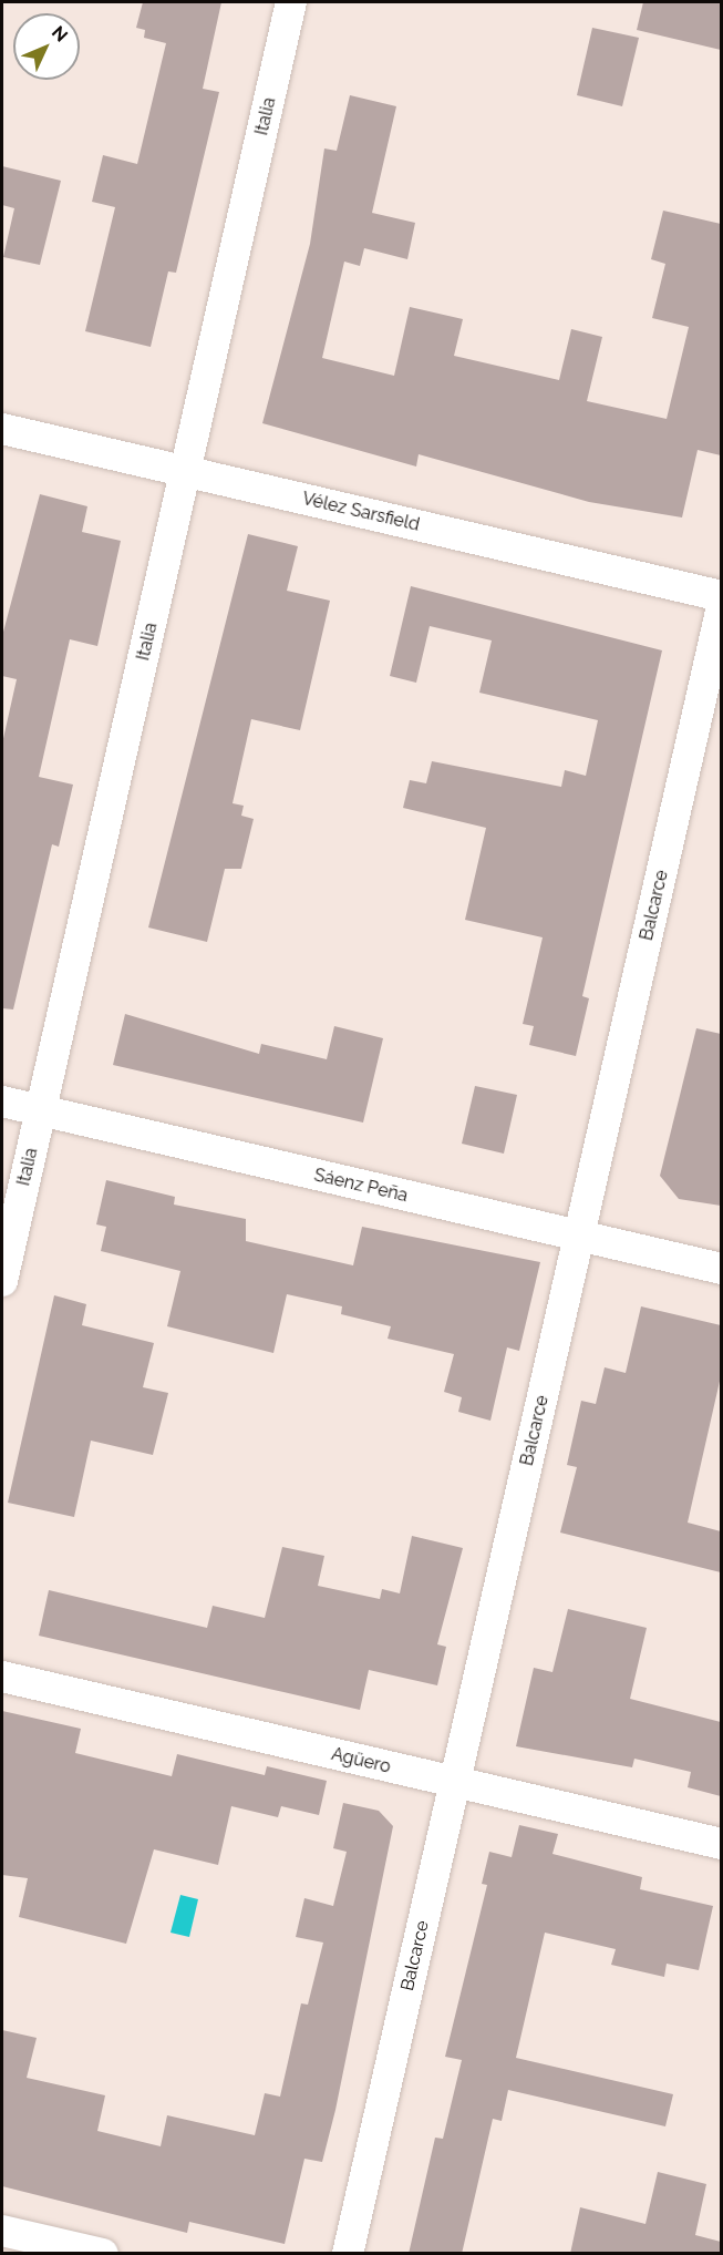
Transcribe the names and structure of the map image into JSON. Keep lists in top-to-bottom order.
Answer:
{
  "streets": {
    "street": [
      "Italia",
      "Vélez Sarsfield",
      "Balcarce",
      "Sáenz Peña",
      "Agüero"
    ]
  },
  "crossings": [
    ["Italia", "Vélez Sarsfield"],
    ["Italia", "Sáenz Peña"],
    ["Balcarce", "Sáenz Peña"],
    ["Balcarce", "Agüero"]
  ],
  "north": "top right"
}
